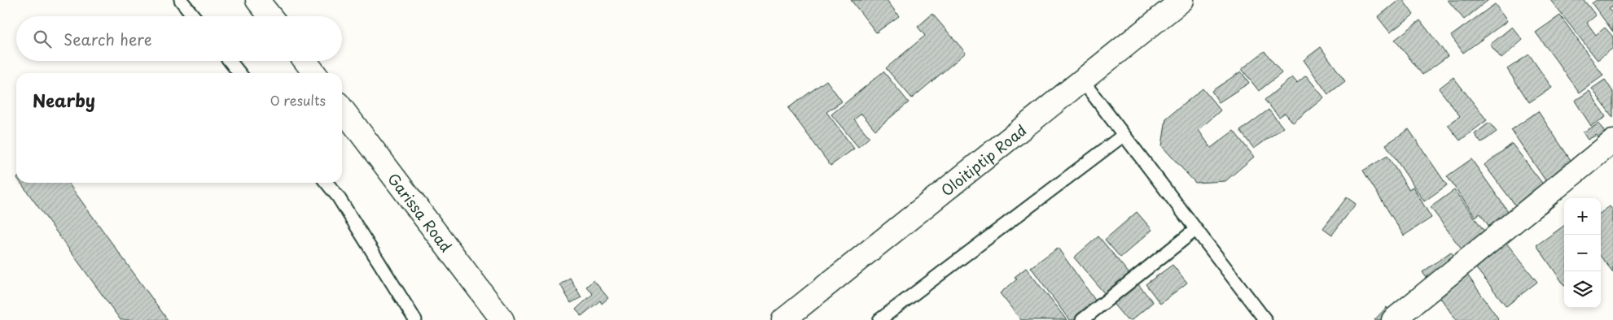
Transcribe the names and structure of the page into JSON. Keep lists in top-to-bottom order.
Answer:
{
  "streets": {
    "main road": ["Oloitiptip Road", "Garissa Road"]
  },
  "page": {
    "search": "Search here",
    "heading": ["Nearby", "0 results"],
    "map_buttons": ["+", "−"]
  }
}
